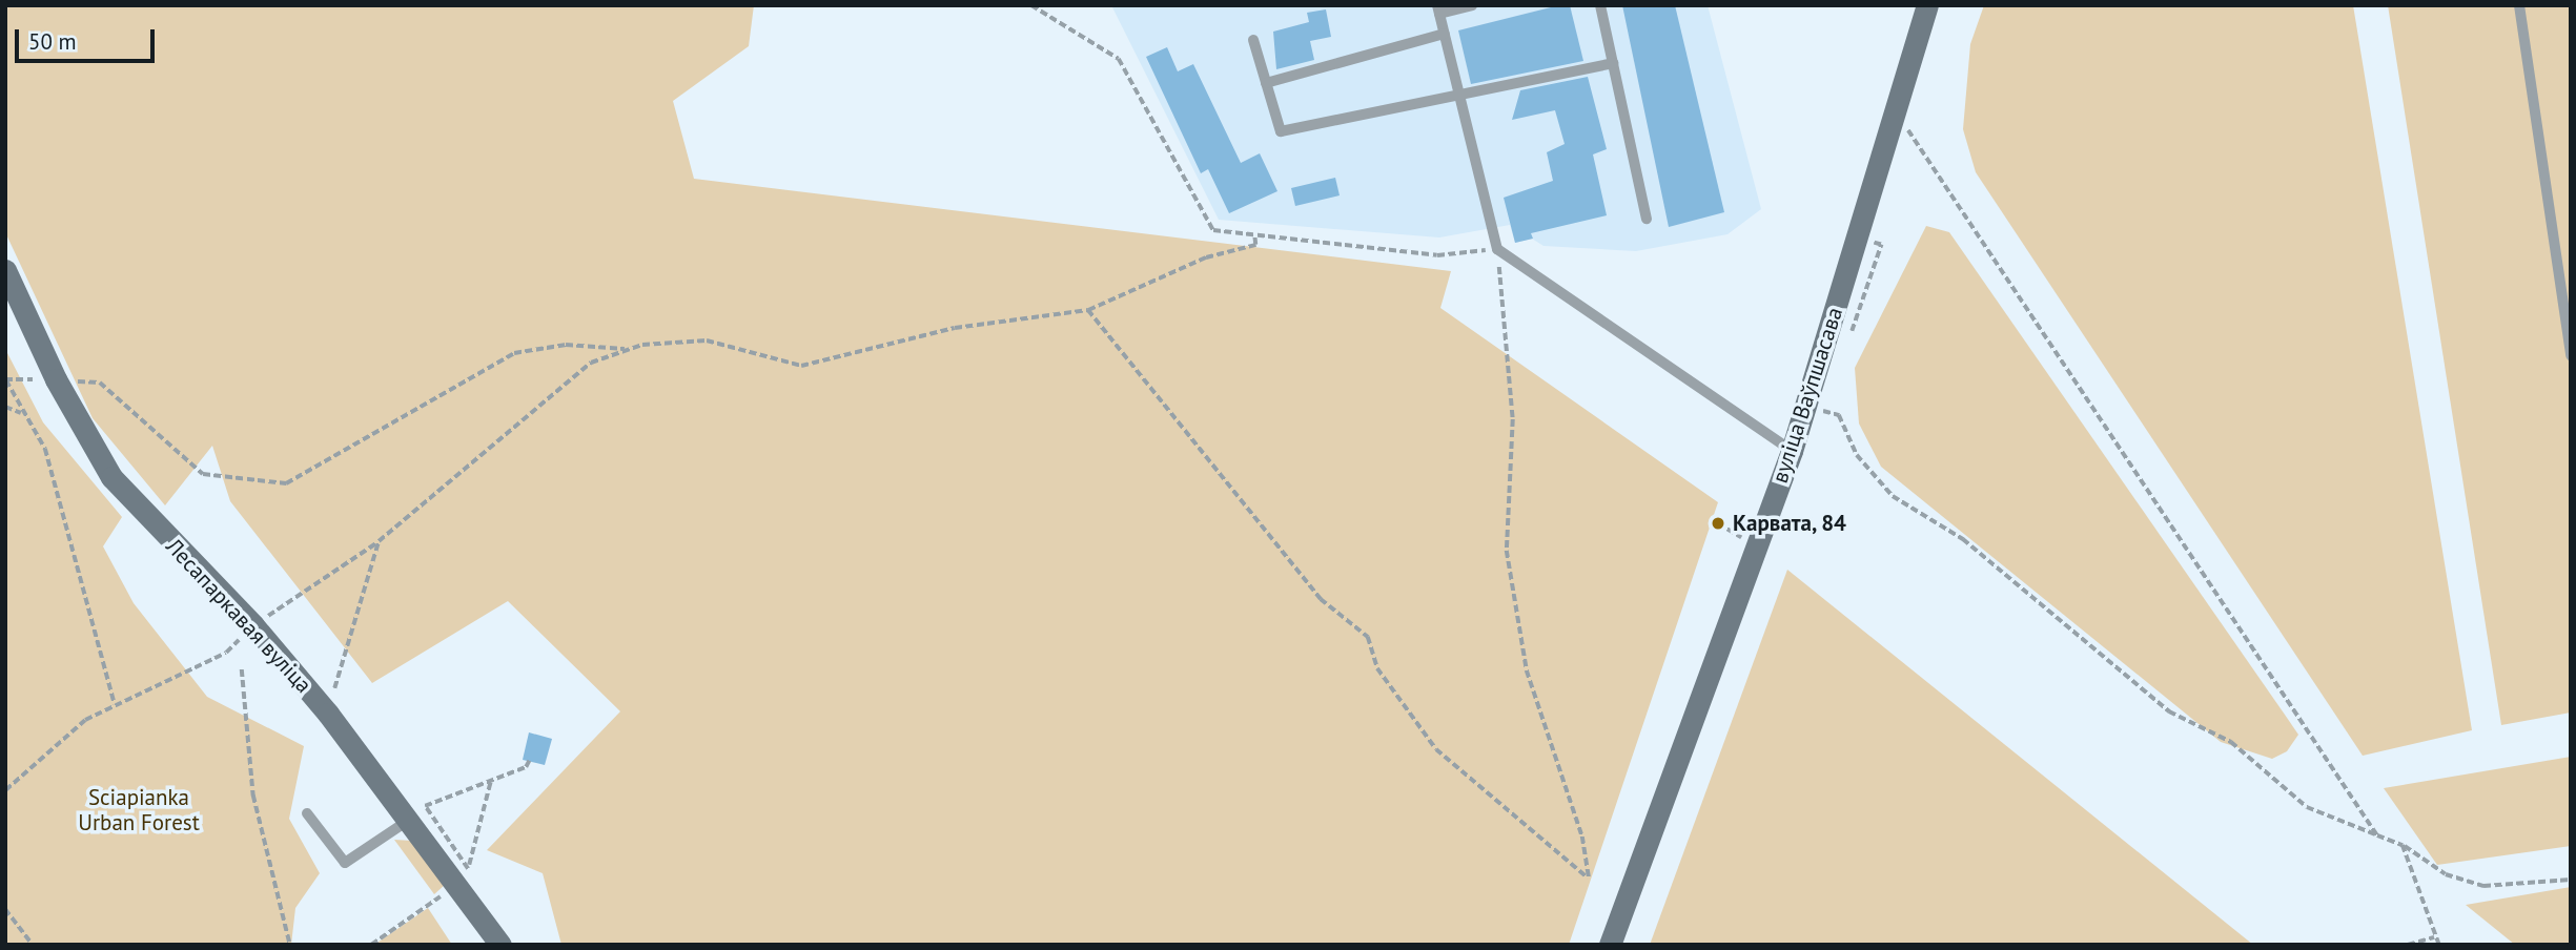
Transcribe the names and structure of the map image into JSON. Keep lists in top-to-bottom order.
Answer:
{
  "streets": {
    "main road": ["вуліца Ваўпшасава", "Лесапаркавая вуліца"]
  },
  "parks": ["Sciapianka Urban Forest"],
  "places": ["Карвата, 84"],
  "scale_bar": "50 m"
}
